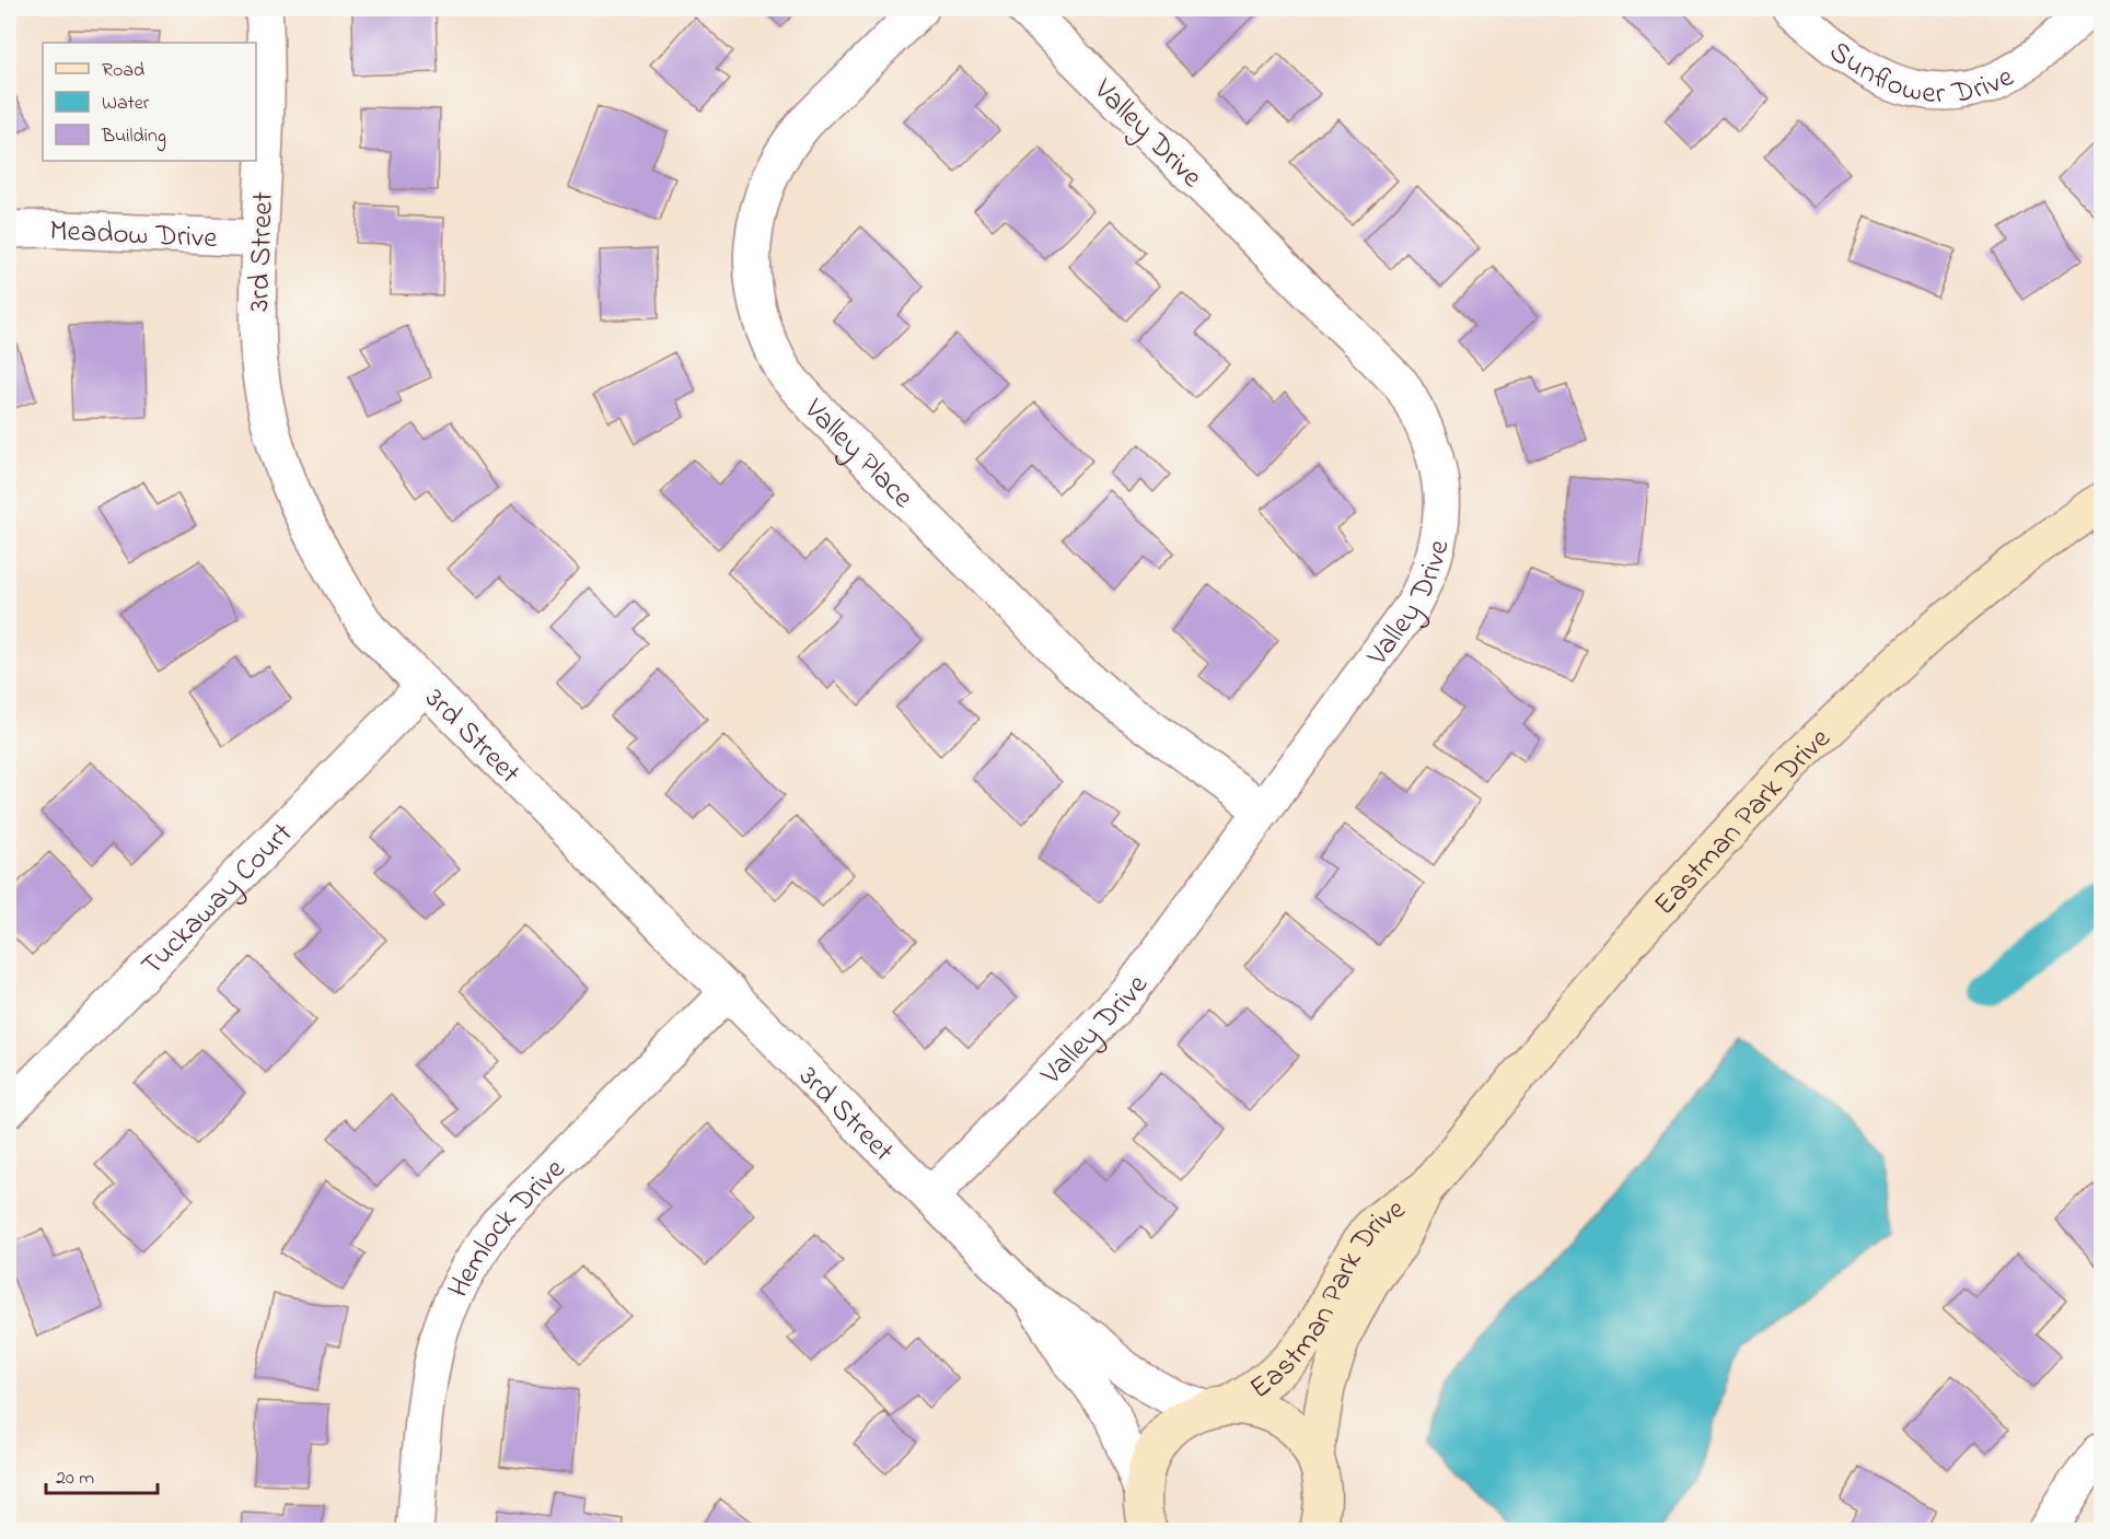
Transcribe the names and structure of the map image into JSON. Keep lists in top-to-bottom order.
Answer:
{
  "streets": {
    "street": [
      "Sunflower Drive",
      "Valley Drive",
      "Meadow Drive",
      "3rd Street",
      "Valley Place",
      "Eastman Park Drive",
      "Tuckaway Court",
      "Hemlock Drive"
    ]
  },
  "crossings": [
    ["Valley Drive", "3rd Street"],
    ["Valley Drive", "Valley Place"],
    ["Meadow Drive", "3rd Street"],
    ["3rd Street", "Eastman Park Drive"],
    ["3rd Street", "Tuckaway Court"],
    ["3rd Street", "Hemlock Drive"]
  ],
  "legend": ["Road", "Water", "Building"],
  "scale_bar": "20 m"
}
